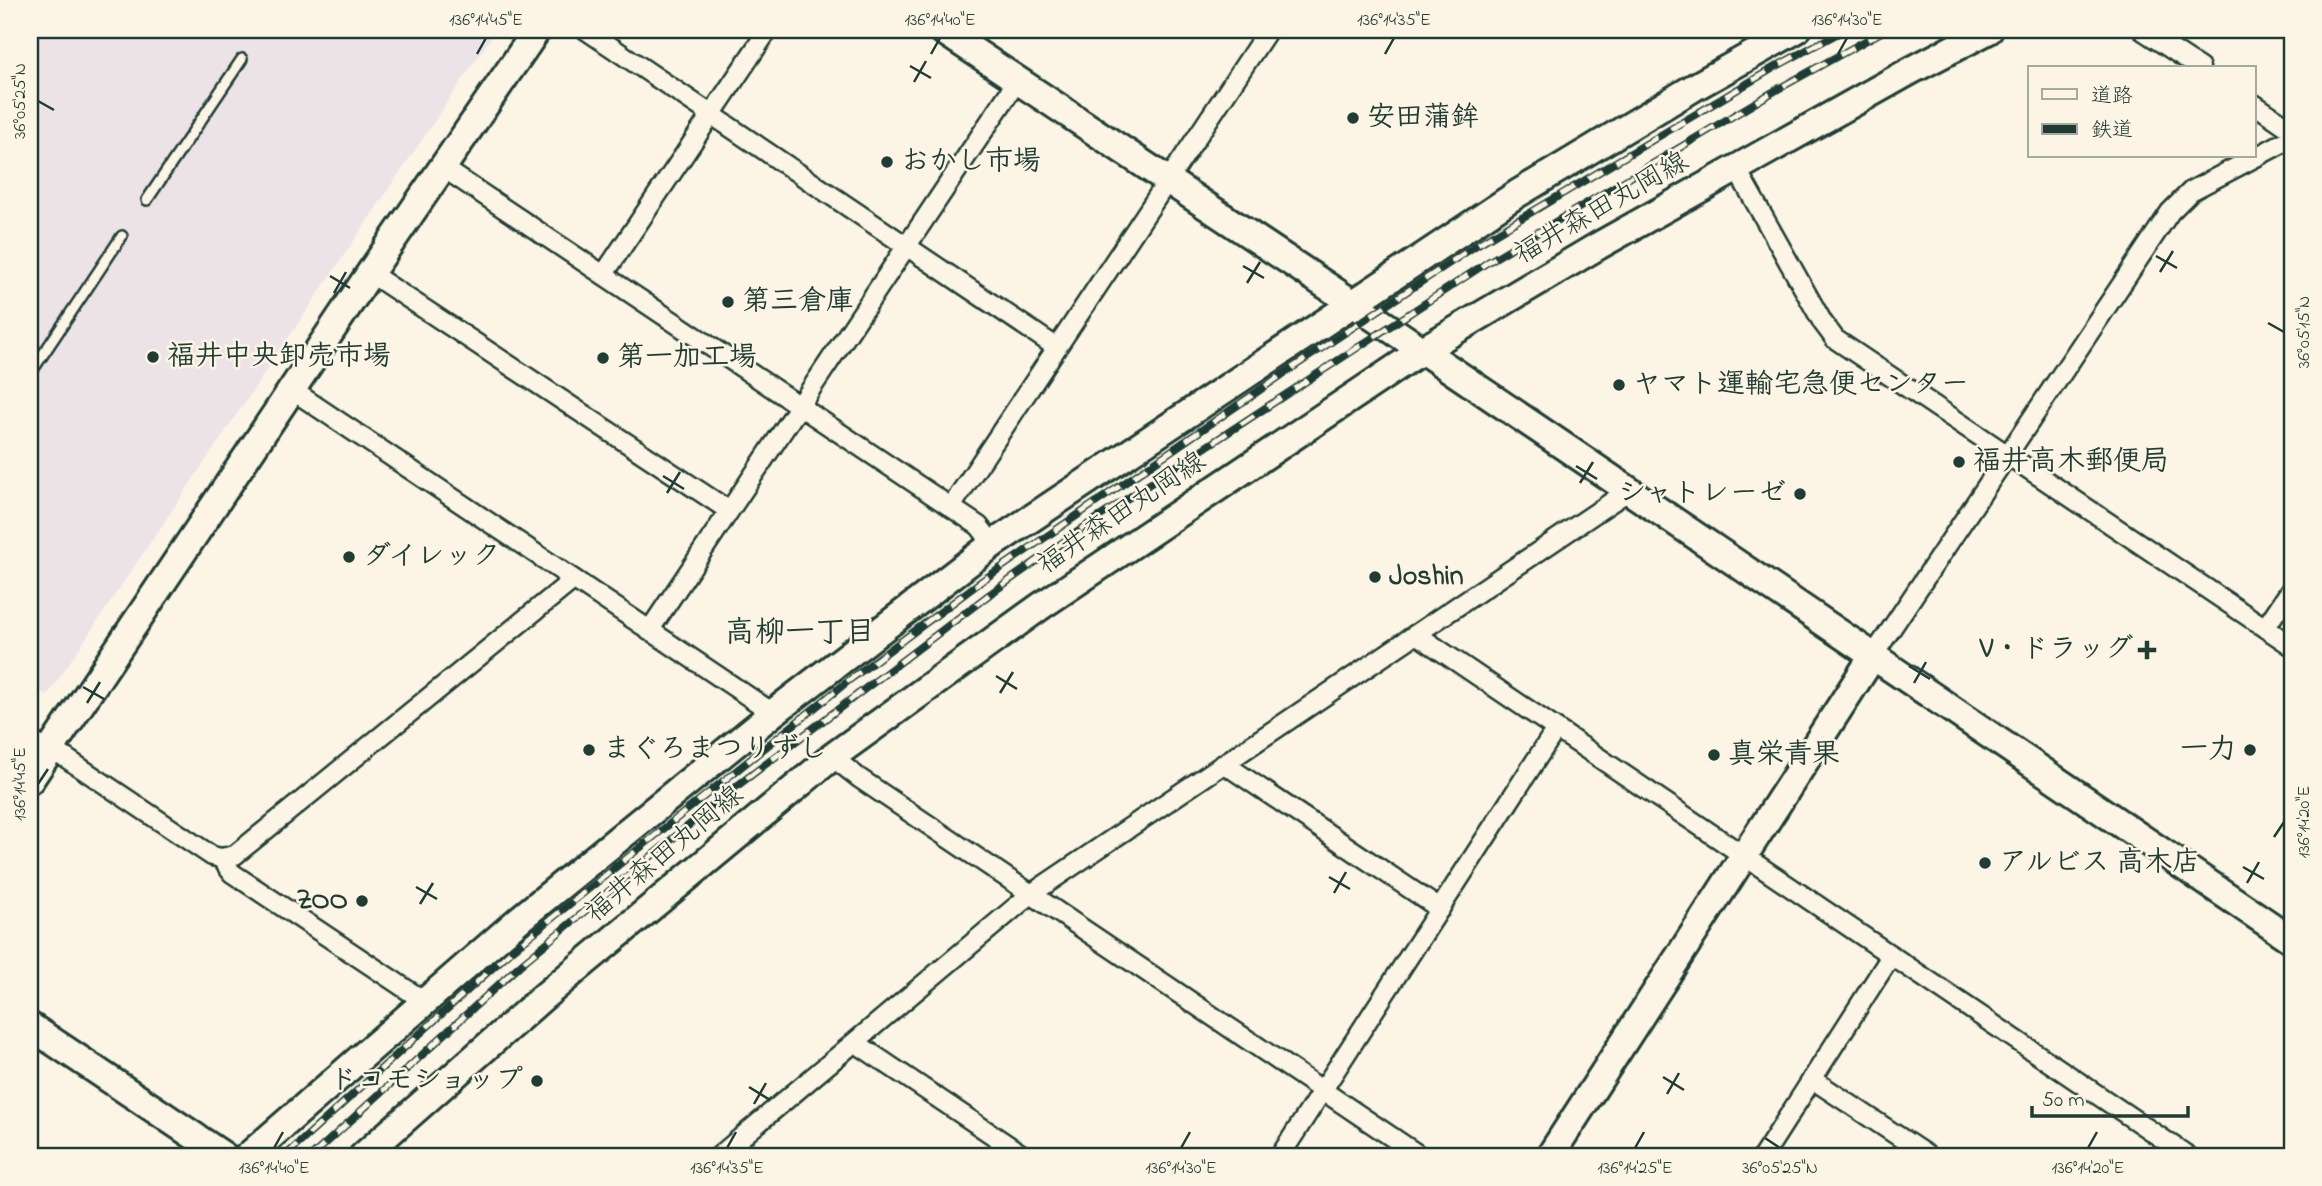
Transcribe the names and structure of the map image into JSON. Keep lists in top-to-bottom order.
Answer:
{
  "streets": {
    "main road": ["福井森田丸岡線"]
  },
  "districts": ["高柳一丁目"],
  "places": {
    "other": [
      "安田蒲鉾",
      "おかし市場",
      "第三倉庫",
      "福井中央卸売市場",
      "第一加工場",
      "ヤマト運輸宅急便センター",
      "福井高木郵便局",
      "シャトレーゼ",
      "ダイレック",
      "Joshin",
      "まぐろまつりずし",
      "一力",
      "真栄青果",
      "アルビス 高木店",
      "ZOO",
      "ドコモショップ"
    ],
    "health": ["V・ドラッグ"]
  },
  "legend": ["道路", "鉄道"],
  "scale_bar": "50 m",
  "coordinates": [
    "136°14'45\"E",
    "136°14'40\"E",
    "136°14'35\"E",
    "136°14'30\"E",
    "36°05'25\"N",
    "36°05'15\"N",
    "136°14'20\"E",
    "136°14'25\"E"
  ]
}
